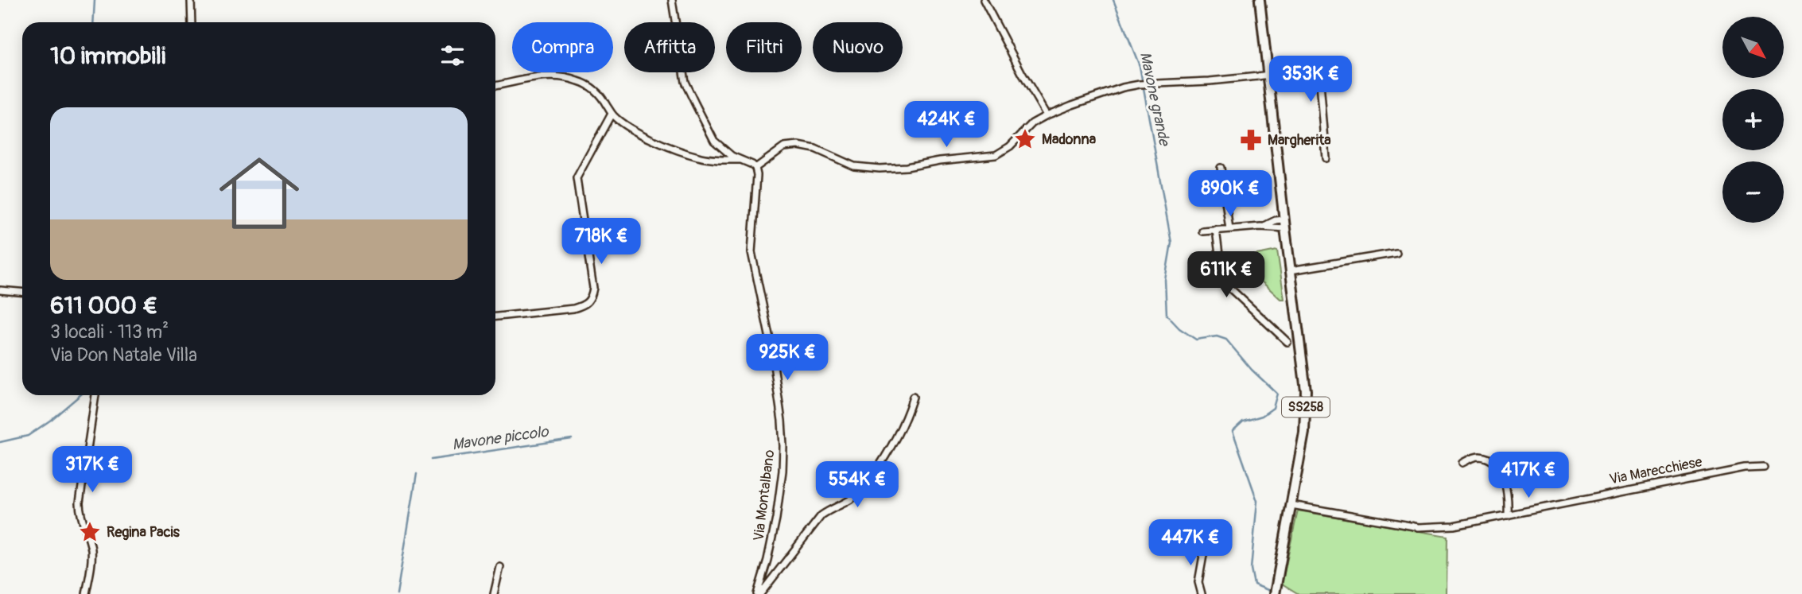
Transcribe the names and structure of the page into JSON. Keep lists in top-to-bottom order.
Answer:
{
  "streets": {
    "main road": ["SS258"],
    "street": ["Via Marecchiese", "Via Montalbano"]
  },
  "crossings": [
    ["SS258", "Via Marecchiese"]
  ],
  "water": ["Mavone grande", "Mavone piccolo"],
  "places": {
    "place": ["Madonna", "Regina Pacis"],
    "pharmacy": ["Margherita"]
  },
  "north": "bottom right",
  "page": {
    "map_buttons": ["+", "−"],
    "chip": [
      "Compra",
      "Affitta",
      "Filtri",
      "Nuovo"
    ],
    "heading": "10 immobili",
    "price": [
      "353K €",
      "424K €",
      "890K €",
      "718K €",
      "611K €",
      "925K €",
      "317K €",
      "417K €",
      "554K €",
      "447K €"
    ],
    "list": [
      {
        "name": "611 000 €",
        "note": "3 locali · 113 m² · Via Don Natale Villa"
      }
    ]
  }
}
